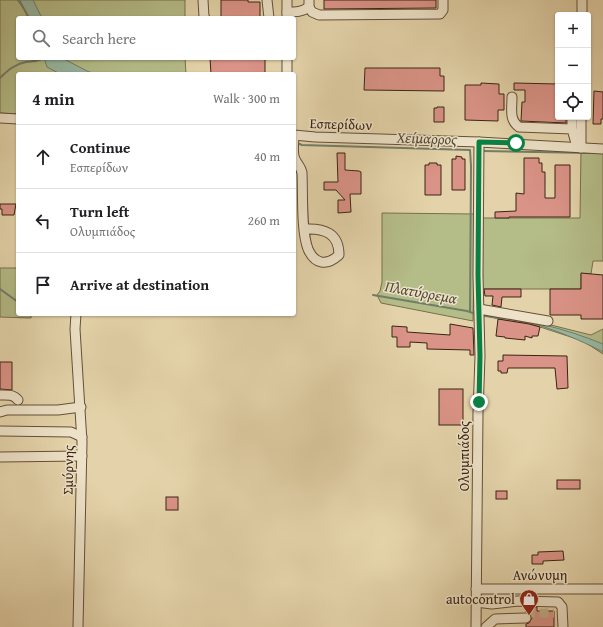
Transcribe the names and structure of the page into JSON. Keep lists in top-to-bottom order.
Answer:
{
  "streets": {
    "street": [
      "Εσπερίδων",
      "Ολυμπιάδος",
      "Σμύρνης",
      "Ανώνυμη"
    ]
  },
  "crossings": [
    ["Εσπερίδων", "Ολυμπιάδος"],
    ["Ολυμπιάδος", "Ανώνυμη"]
  ],
  "water": ["Χείμαρρος", "Πλατύρρεμα"],
  "places": {
    "shop": ["autocontrol"]
  },
  "page": {
    "map_buttons": ["+", "−"],
    "search": "Search here",
    "heading": ["4 min", "Walk · 300 m"],
    "list": [
      ["Continue", "Εσπερίδων", "40 m"],
      ["Turn left", "Ολυμπιάδος", "260 m"],
      "Arrive at destination"
    ]
  }
}
